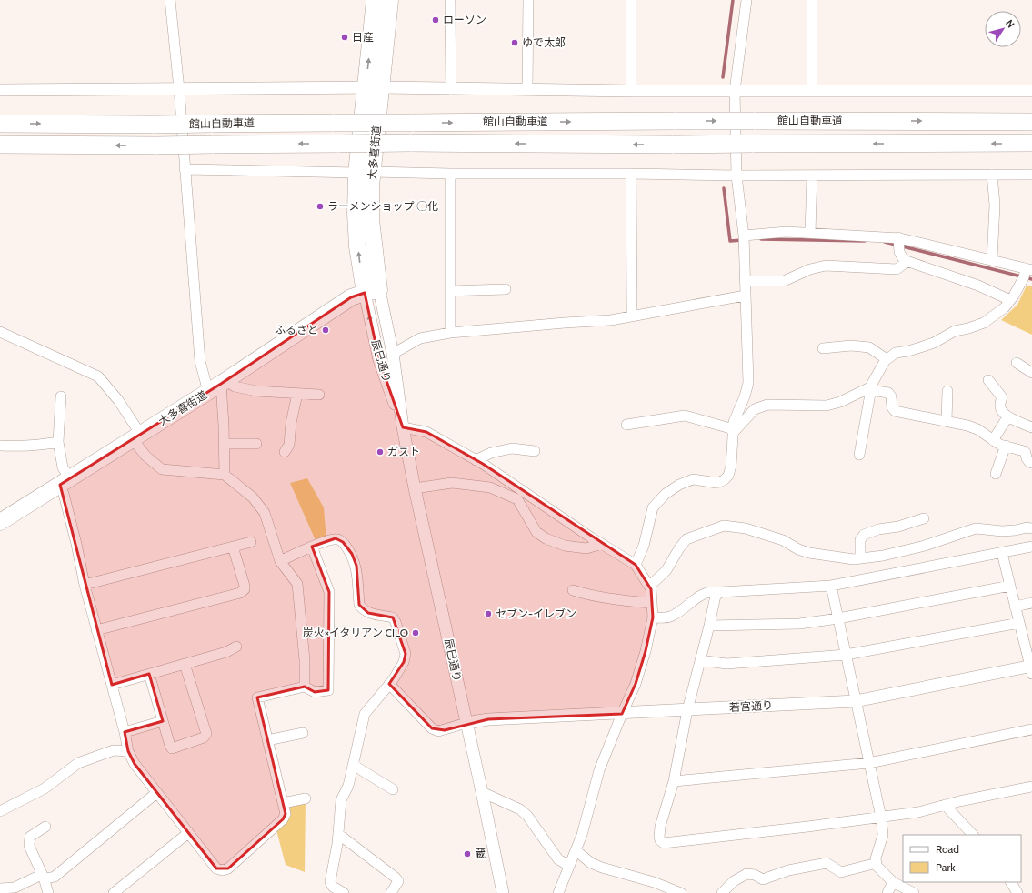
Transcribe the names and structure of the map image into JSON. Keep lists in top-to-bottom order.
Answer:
{
  "streets": {
    "highway": ["館山自動車道", "大多喜街道"],
    "street": ["辰巳通り", "若宮通り"]
  },
  "crossings": [
    ["大多喜街道", "辰巳通り"],
    ["辰巳通り", "若宮通り"]
  ],
  "places": [
    "ローソン",
    "日産",
    "ゆで太郎",
    "ラーメンショップ ◯化",
    "ふるさと",
    "ガスト",
    "セブン-イレブン",
    "炭火×イタリアン CILO",
    "蔵"
  ],
  "legend": ["Road", "Park"],
  "north": "top right"
}
